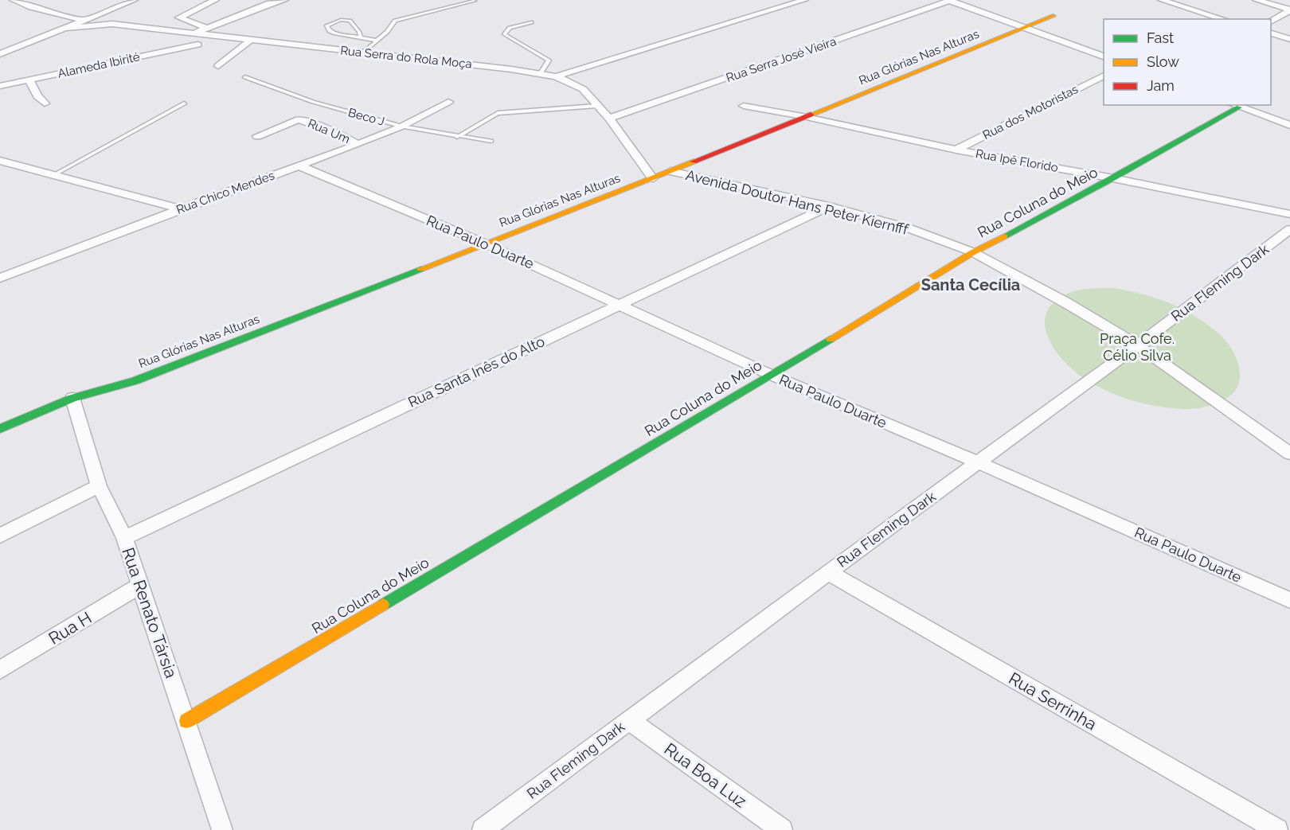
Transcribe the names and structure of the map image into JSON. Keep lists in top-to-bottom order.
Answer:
{
  "streets": {
    "street": [
      "Rua Serra do Rola Moça",
      "Rua Glórias Nas Alturas",
      "Rua Serra José Vieira",
      "Alameda Ibirité",
      "Rua dos Motoristas",
      "Rua Um",
      "Rua Ipê Florido",
      "Rua Chico Mendes",
      "Avenida Doutor Hans Peter Kiernfff",
      "Rua Coluna do Meio",
      "Rua Paulo Duarte",
      "Rua Fleming Dark",
      "Rua Santa Inês do Alto",
      "Rua Renato Társia",
      "Rua H",
      "Rua Serrinha",
      "Rua Boa Luz"
    ],
    "lane": ["Beco J"]
  },
  "crossings": [
    ["Rua Serra do Rola Moça", "Rua Glórias Nas Alturas"],
    ["Rua Serra do Rola Moça", "Rua Serra José Vieira"],
    ["Rua Glórias Nas Alturas", "Rua Ipê Florido"],
    ["Rua Glórias Nas Alturas", "Avenida Doutor Hans Peter Kiernfff"],
    ["Rua Glórias Nas Alturas", "Rua Paulo Duarte"],
    ["Rua Glórias Nas Alturas", "Rua Renato Társia"],
    ["Rua dos Motoristas", "Rua Ipê Florido"],
    ["Beco J", "Rua Chico Mendes"],
    ["Rua Um", "Rua Chico Mendes"],
    ["Rua Ipê Florido", "Rua Coluna do Meio"],
    ["Rua Chico Mendes", "Rua Paulo Duarte"],
    ["Avenida Doutor Hans Peter Kiernfff", "Rua Coluna do Meio"],
    ["Avenida Doutor Hans Peter Kiernfff", "Rua Fleming Dark"],
    ["Avenida Doutor Hans Peter Kiernfff", "Rua Santa Inês do Alto"],
    ["Rua Coluna do Meio", "Rua Paulo Duarte"],
    ["Rua Coluna do Meio", "Rua Renato Társia"],
    ["Rua Paulo Duarte", "Rua Fleming Dark"],
    ["Rua Paulo Duarte", "Rua Santa Inês do Alto"],
    ["Rua Fleming Dark", "Rua Serrinha"],
    ["Rua Fleming Dark", "Rua Boa Luz"],
    ["Rua Santa Inês do Alto", "Rua Renato Társia"],
    ["Rua Renato Társia", "Rua H"]
  ],
  "districts": ["Santa Cecília"],
  "parks": ["Praça Cofe. Célio Silva"],
  "legend": ["Fast", "Slow", "Jam"]
}
